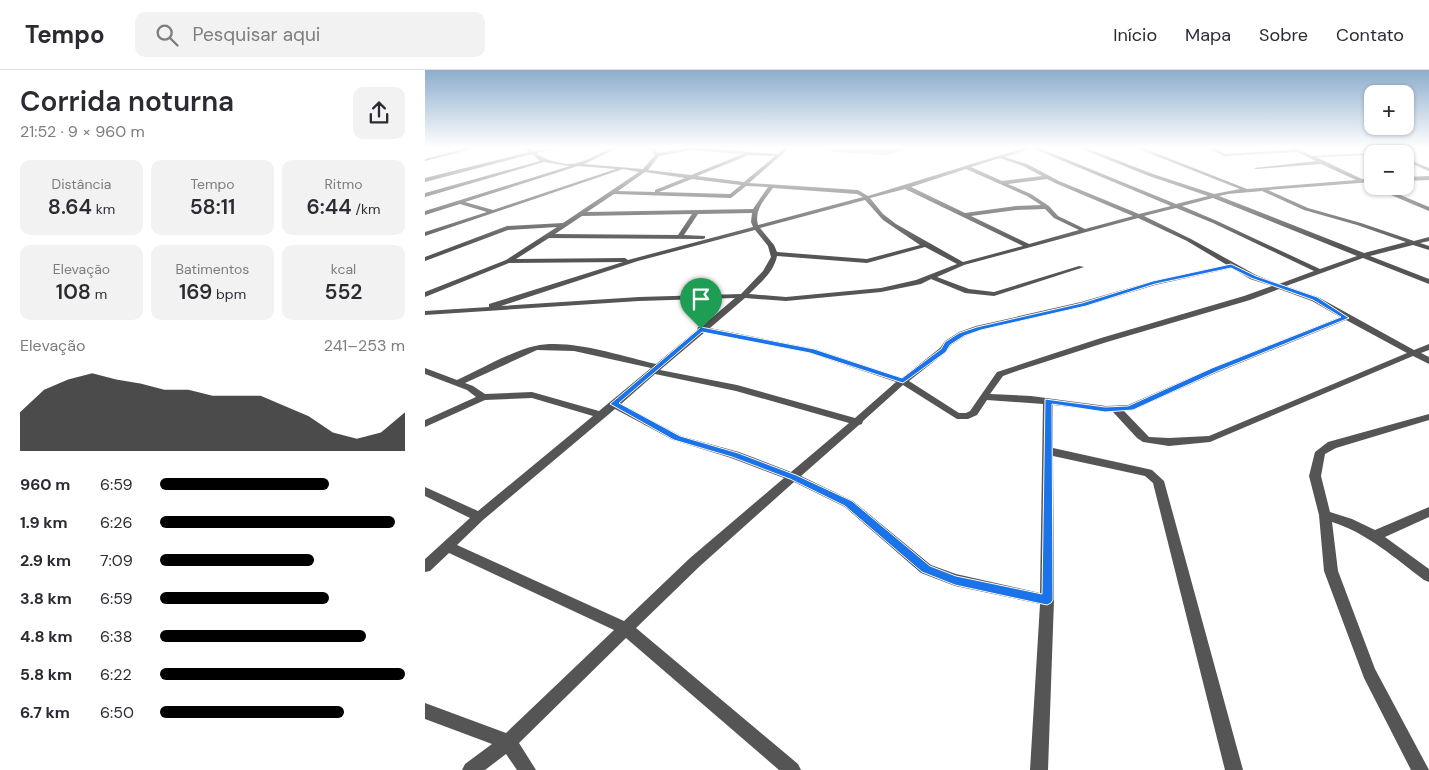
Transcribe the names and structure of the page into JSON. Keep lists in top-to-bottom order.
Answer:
{
  "page": {
    "header": "Tempo",
    "search": "Pesquisar aqui",
    "nav": [
      "Início",
      "Mapa",
      "Sobre",
      "Contato"
    ],
    "heading": ["Corrida noturna", "21:52 · 9 × 960 m"],
    "map_buttons": ["+", "−"],
    "stats": [
      ["Distância", "8.64 km"],
      ["Tempo", "58:11"],
      ["Ritmo", "6:44 /km"],
      ["Elevação", "108 m"],
      ["Batimentos", "169 bpm"],
      ["kcal", "552"]
    ],
    "chart": ["Elevação", "241–253 m"],
    "list": [
      {
        "name": "960 m",
        "note": "6:59"
      },
      {
        "name": "1.9 km",
        "note": "6:26"
      },
      {
        "name": "2.9 km",
        "note": "7:09"
      },
      {
        "name": "3.8 km",
        "note": "6:59"
      },
      {
        "name": "4.8 km",
        "note": "6:38"
      },
      {
        "name": "5.8 km",
        "note": "6:22"
      },
      {
        "name": "6.7 km",
        "note": "6:50"
      }
    ]
  }
}
